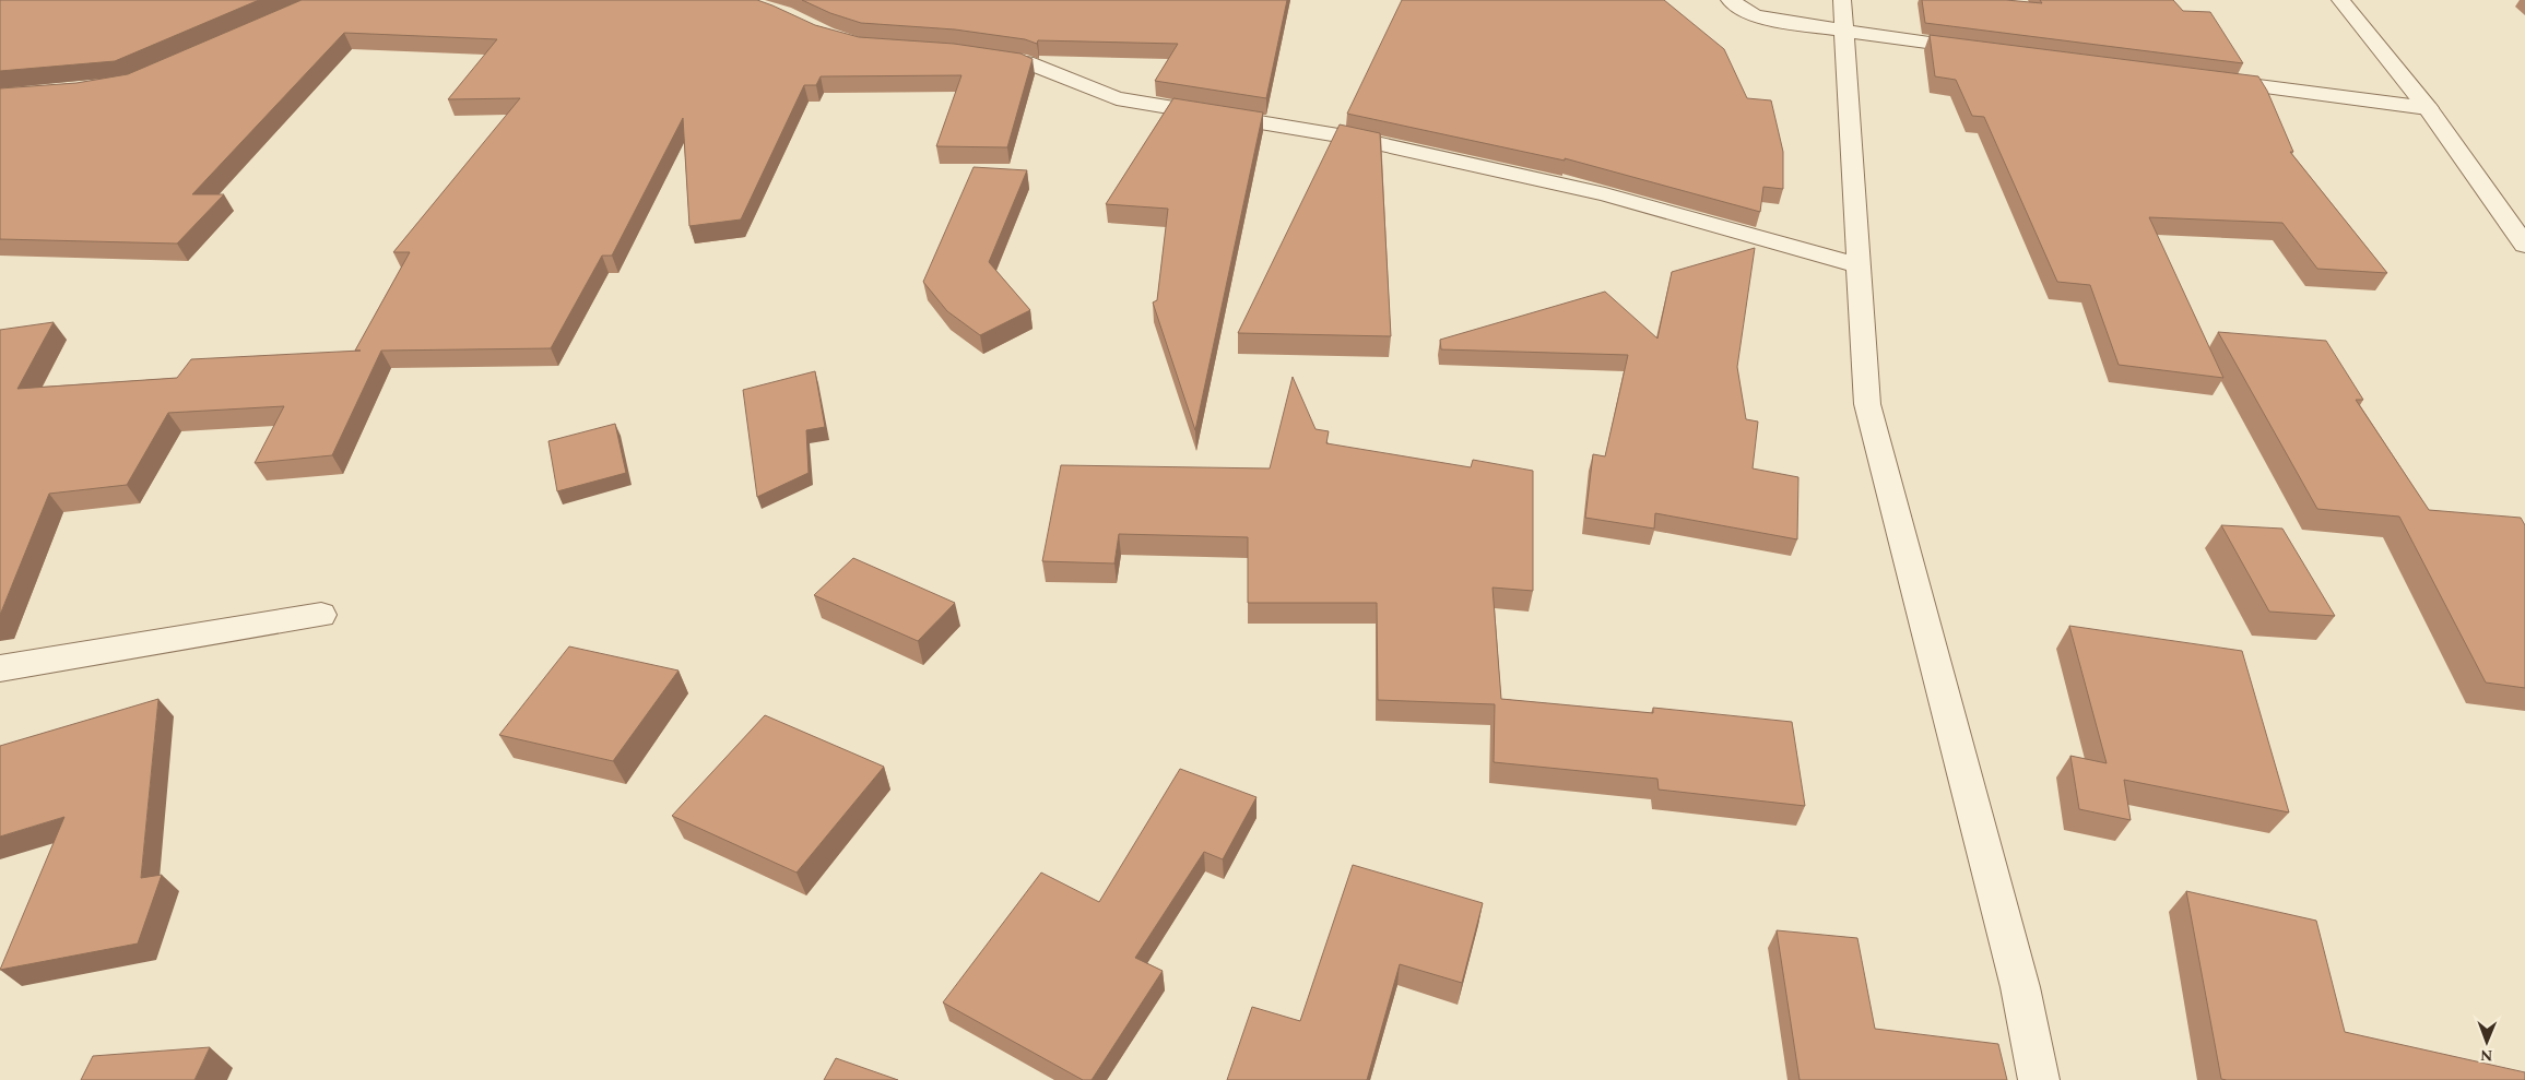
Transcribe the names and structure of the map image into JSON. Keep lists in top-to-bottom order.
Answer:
{
  "north": "bottom"
}
